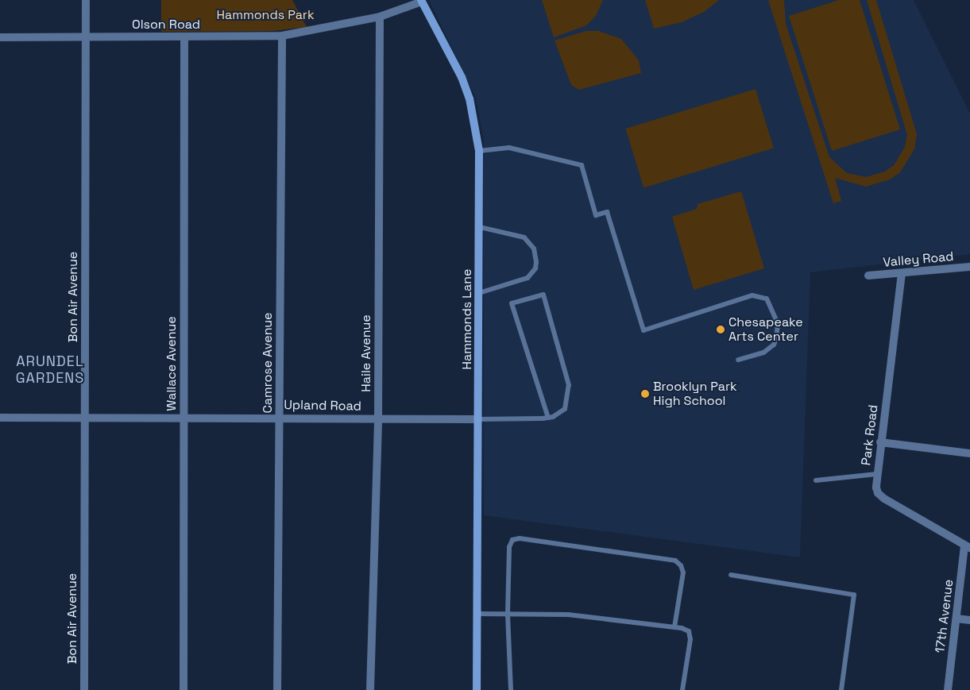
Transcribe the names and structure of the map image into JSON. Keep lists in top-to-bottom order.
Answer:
{
  "streets": {
    "street": [
      "Olson Road",
      "Valley Road",
      "Bon Air Avenue",
      "Hammonds Lane",
      "Haile Avenue",
      "Camrose Avenue",
      "Wallace Avenue",
      "Upland Road",
      "Park Road",
      "17th Avenue"
    ]
  },
  "crossings": [
    ["Olson Road", "Bon Air Avenue"],
    ["Olson Road", "Hammonds Lane"],
    ["Olson Road", "Haile Avenue"],
    ["Olson Road", "Camrose Avenue"],
    ["Olson Road", "Wallace Avenue"],
    ["Valley Road", "Park Road"],
    ["Bon Air Avenue", "Upland Road"],
    ["Hammonds Lane", "Upland Road"],
    ["Haile Avenue", "Upland Road"],
    ["Camrose Avenue", "Upland Road"],
    ["Wallace Avenue", "Upland Road"],
    ["Park Road", "17th Avenue"]
  ],
  "districts": ["ARUNDEL GARDENS"],
  "parks": ["Hammonds Park"],
  "places": ["Chesapeake Arts Center", "Brooklyn Park High School"]
}
